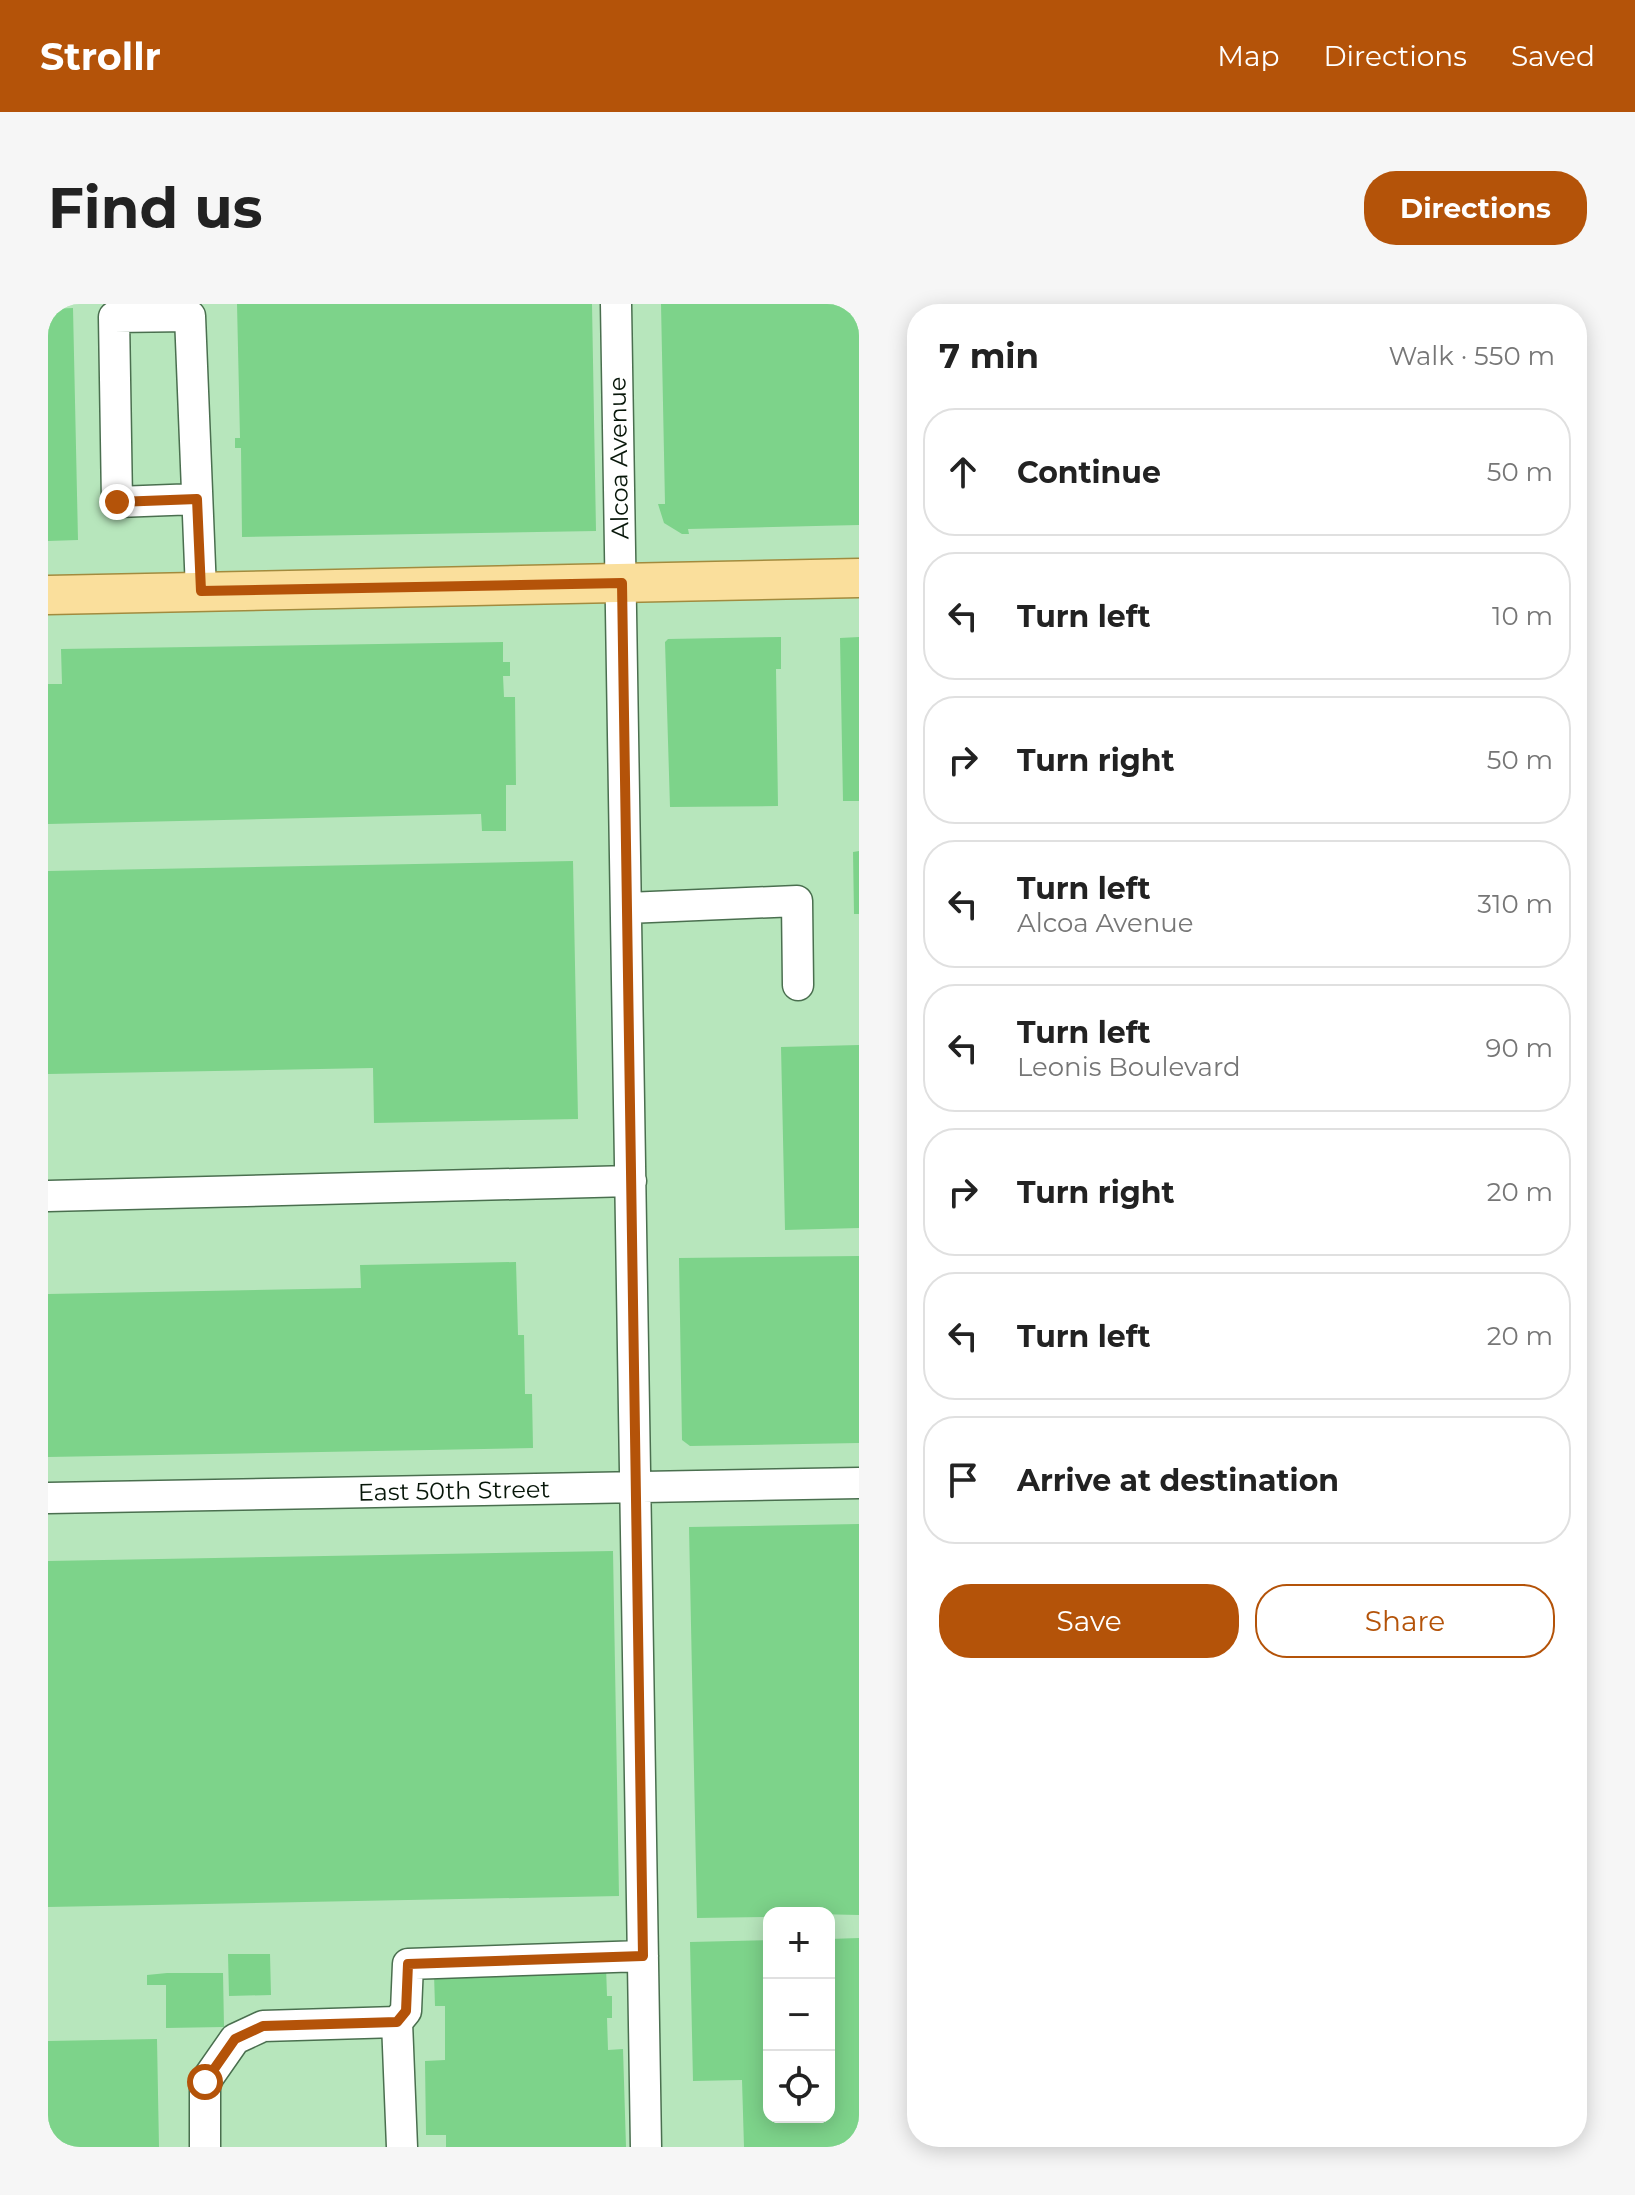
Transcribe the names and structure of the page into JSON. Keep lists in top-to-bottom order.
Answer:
{
  "streets": {
    "street": ["Alcoa Avenue", "East 50th Street"]
  },
  "crossings": [
    ["Alcoa Avenue", "East 50th Street"]
  ],
  "page": {
    "header": "Strollr",
    "nav": ["Map", "Directions", "Saved"],
    "buttons": [
      "Directions",
      ["Save", "Share"]
    ],
    "title": "Find us",
    "heading": ["7 min", "Walk · 550 m"],
    "list": [
      ["Continue", "50 m"],
      ["Turn left", "10 m"],
      ["Turn right", "50 m"],
      ["Turn left", "Alcoa Avenue", "310 m"],
      ["Turn left", "Leonis Boulevard", "90 m"],
      ["Turn right", "20 m"],
      ["Turn left", "20 m"],
      "Arrive at destination"
    ],
    "map_buttons": ["+", "−"]
  }
}
